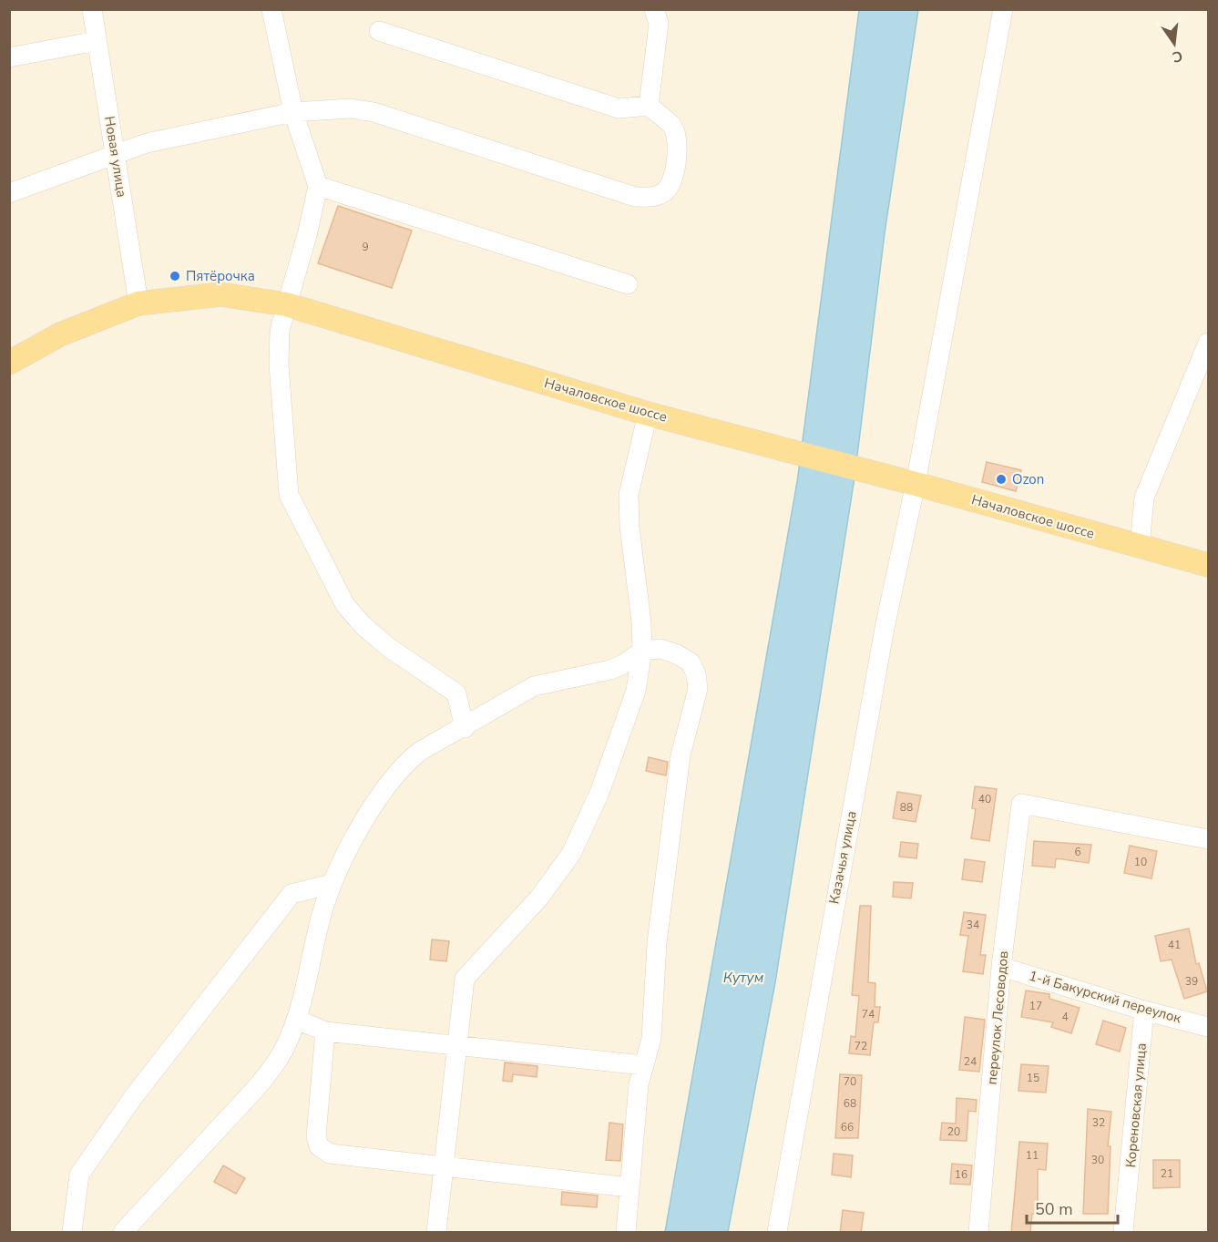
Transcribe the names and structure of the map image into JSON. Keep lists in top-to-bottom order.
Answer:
{
  "streets": {
    "main road": ["Началовское шоссе"],
    "street": [
      "Новая улица",
      "Казачья улица",
      "1-й Бакурский переулок",
      "переулок Лесоводов",
      "Кореновская улица"
    ]
  },
  "crossings": [
    ["Новая улица", "Началовское шоссе"],
    ["Началовское шоссе", "Казачья улица"],
    ["1-й Бакурский переулок", "переулок Лесоводов"],
    ["1-й Бакурский переулок", "Кореновская улица"]
  ],
  "water": ["Кутум"],
  "places": ["Пятёрочка", "Ozon"],
  "house_numbers": [
    "9",
    "40",
    "88",
    "6",
    "10",
    "34",
    "41",
    "39",
    "17",
    "74",
    "4",
    "72",
    "24",
    "15",
    "70",
    "68",
    "32",
    "66",
    "20",
    "11",
    "30",
    "21",
    "16"
  ],
  "scale_bar": "50 m",
  "north": "bottom"
}
